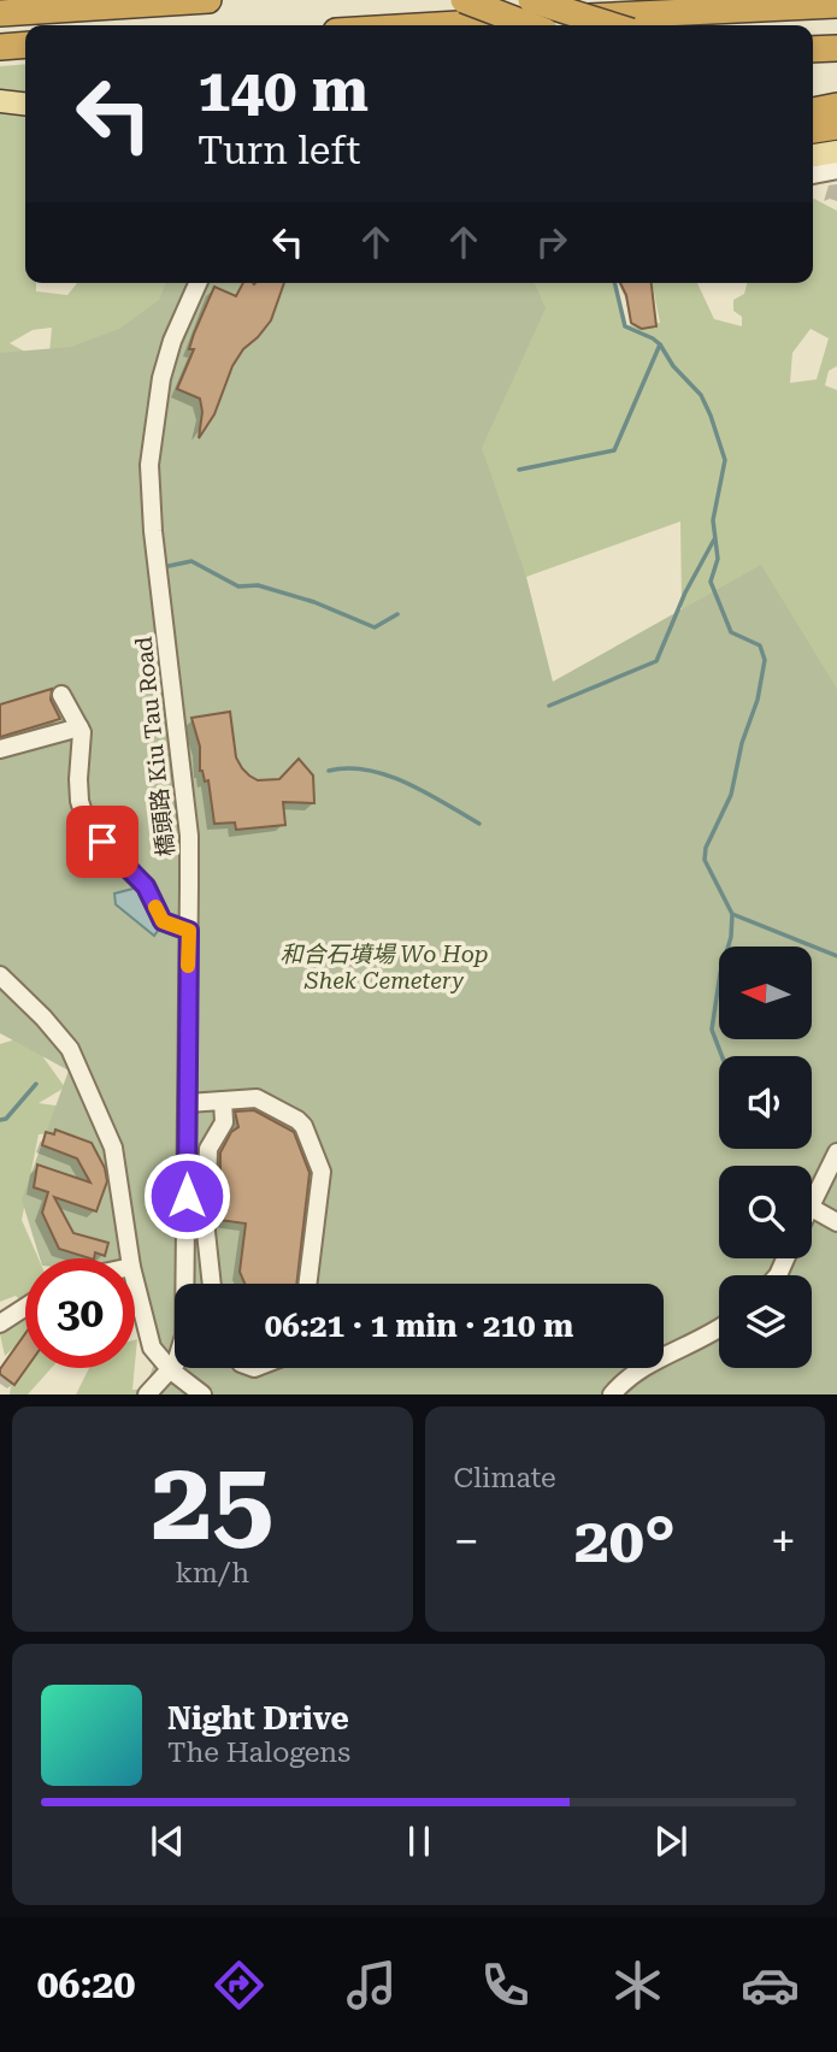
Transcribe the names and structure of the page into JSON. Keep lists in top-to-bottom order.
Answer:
{
  "streets": {
    "street": ["橋頭路 Kiu Tau Road"]
  },
  "parks": ["和合石墳場 Wo Hop Shek Cemetery"],
  "north": "left",
  "page": {
    "turn": ["140 m", "Turn left"],
    "limit": "30",
    "trip": "06:21 · 1 min · 210 m",
    "tile": [
      ["25", "km/h"],
      "Climate"
    ],
    "heat": ["−", "20°", "+"],
    "song": ["Night Drive", "The Halogens"],
    "tabs": "06:20"
  }
}
